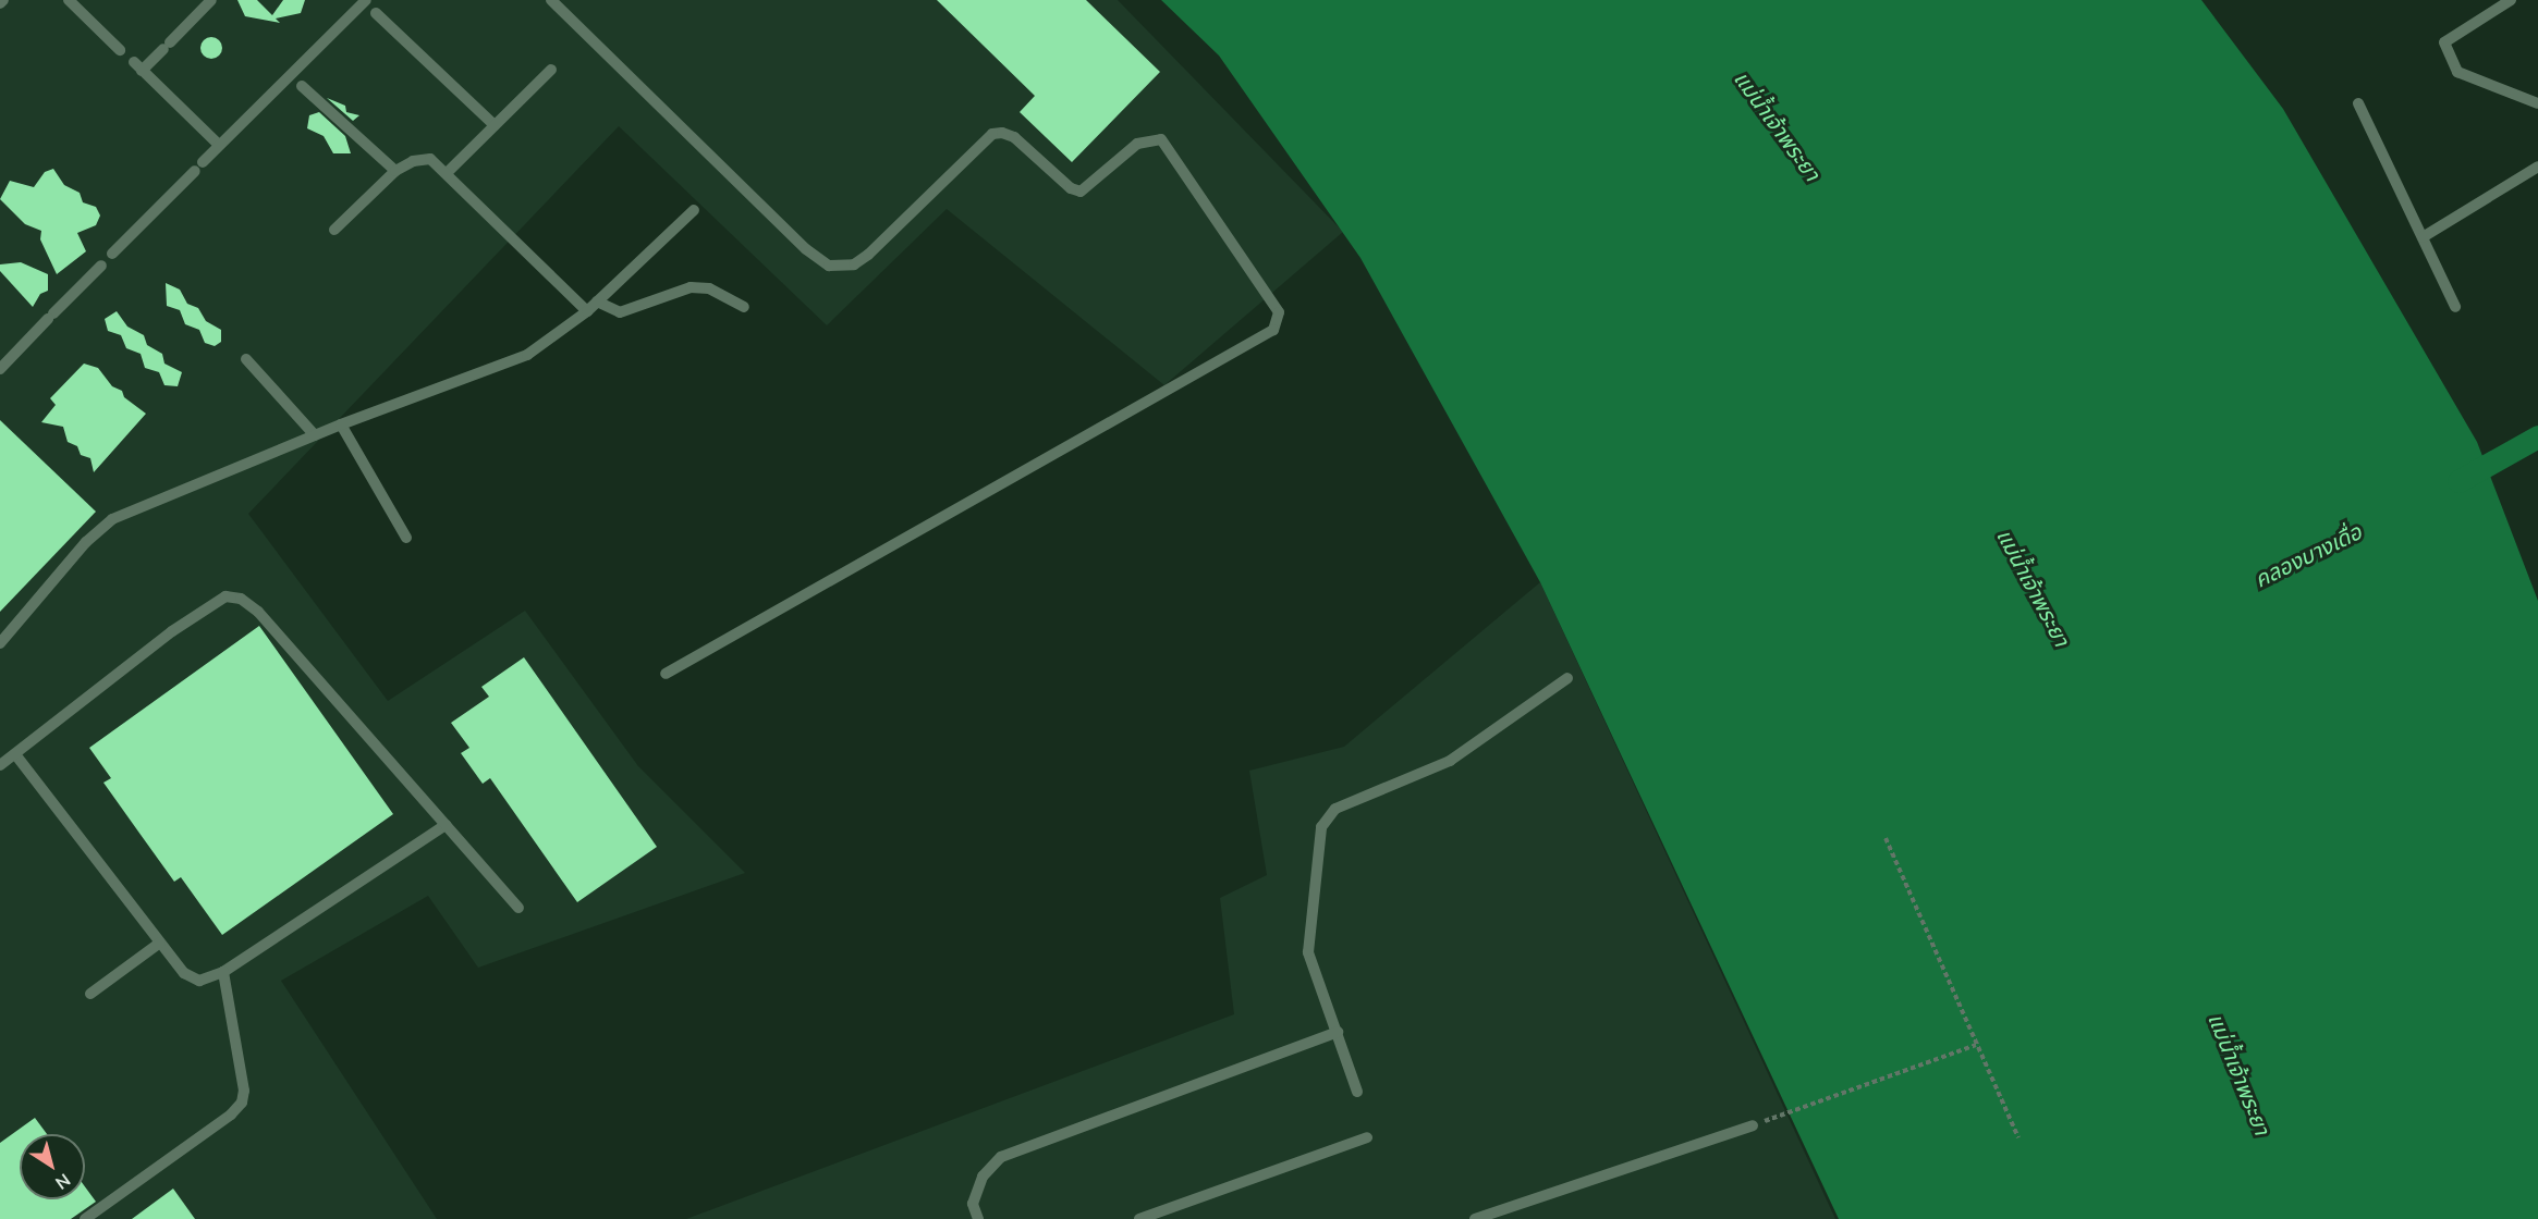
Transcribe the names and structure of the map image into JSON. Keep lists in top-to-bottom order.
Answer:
{
  "water": ["แม่น้ำเจ้าพระยา", "คลองบางเดื่อ"],
  "north": "bottom right"
}
